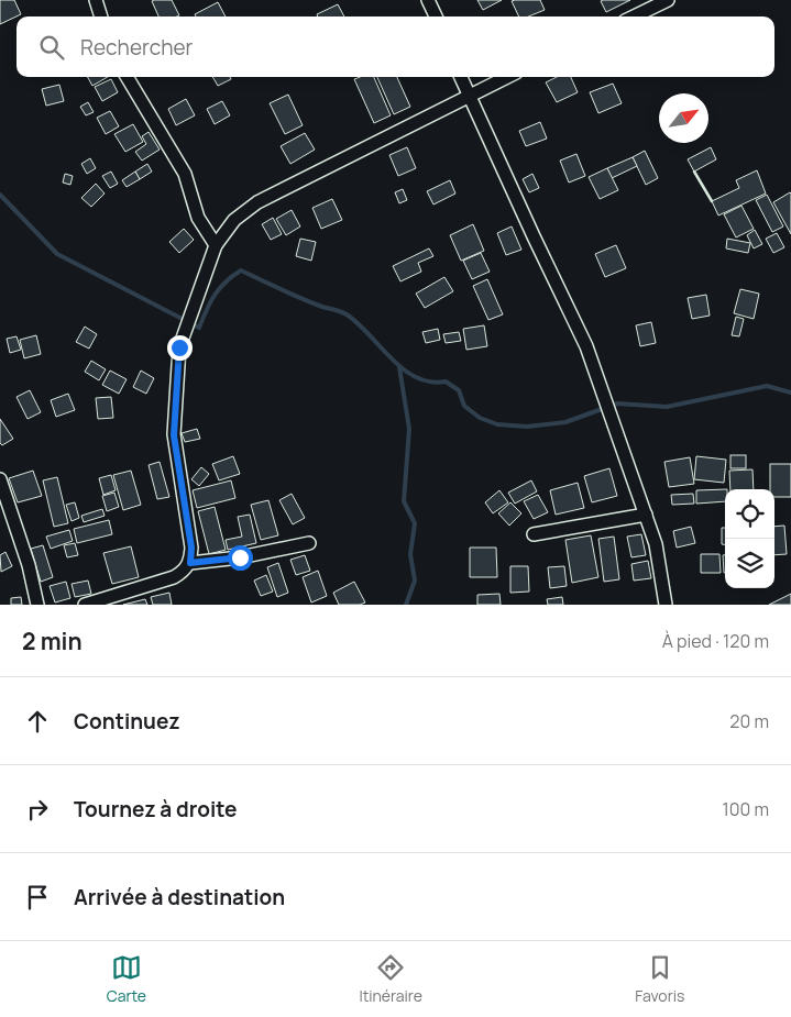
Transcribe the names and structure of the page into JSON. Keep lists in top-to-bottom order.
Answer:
{
  "north": "top right",
  "page": {
    "search": "Rechercher",
    "heading": ["2 min", "À pied · 120 m"],
    "list": [
      ["Continuez", "20 m"],
      ["Tournez à droite", "100 m"],
      "Arrivée à destination"
    ],
    "nav": ["Carte", "Itinéraire", "Favoris"]
  }
}
